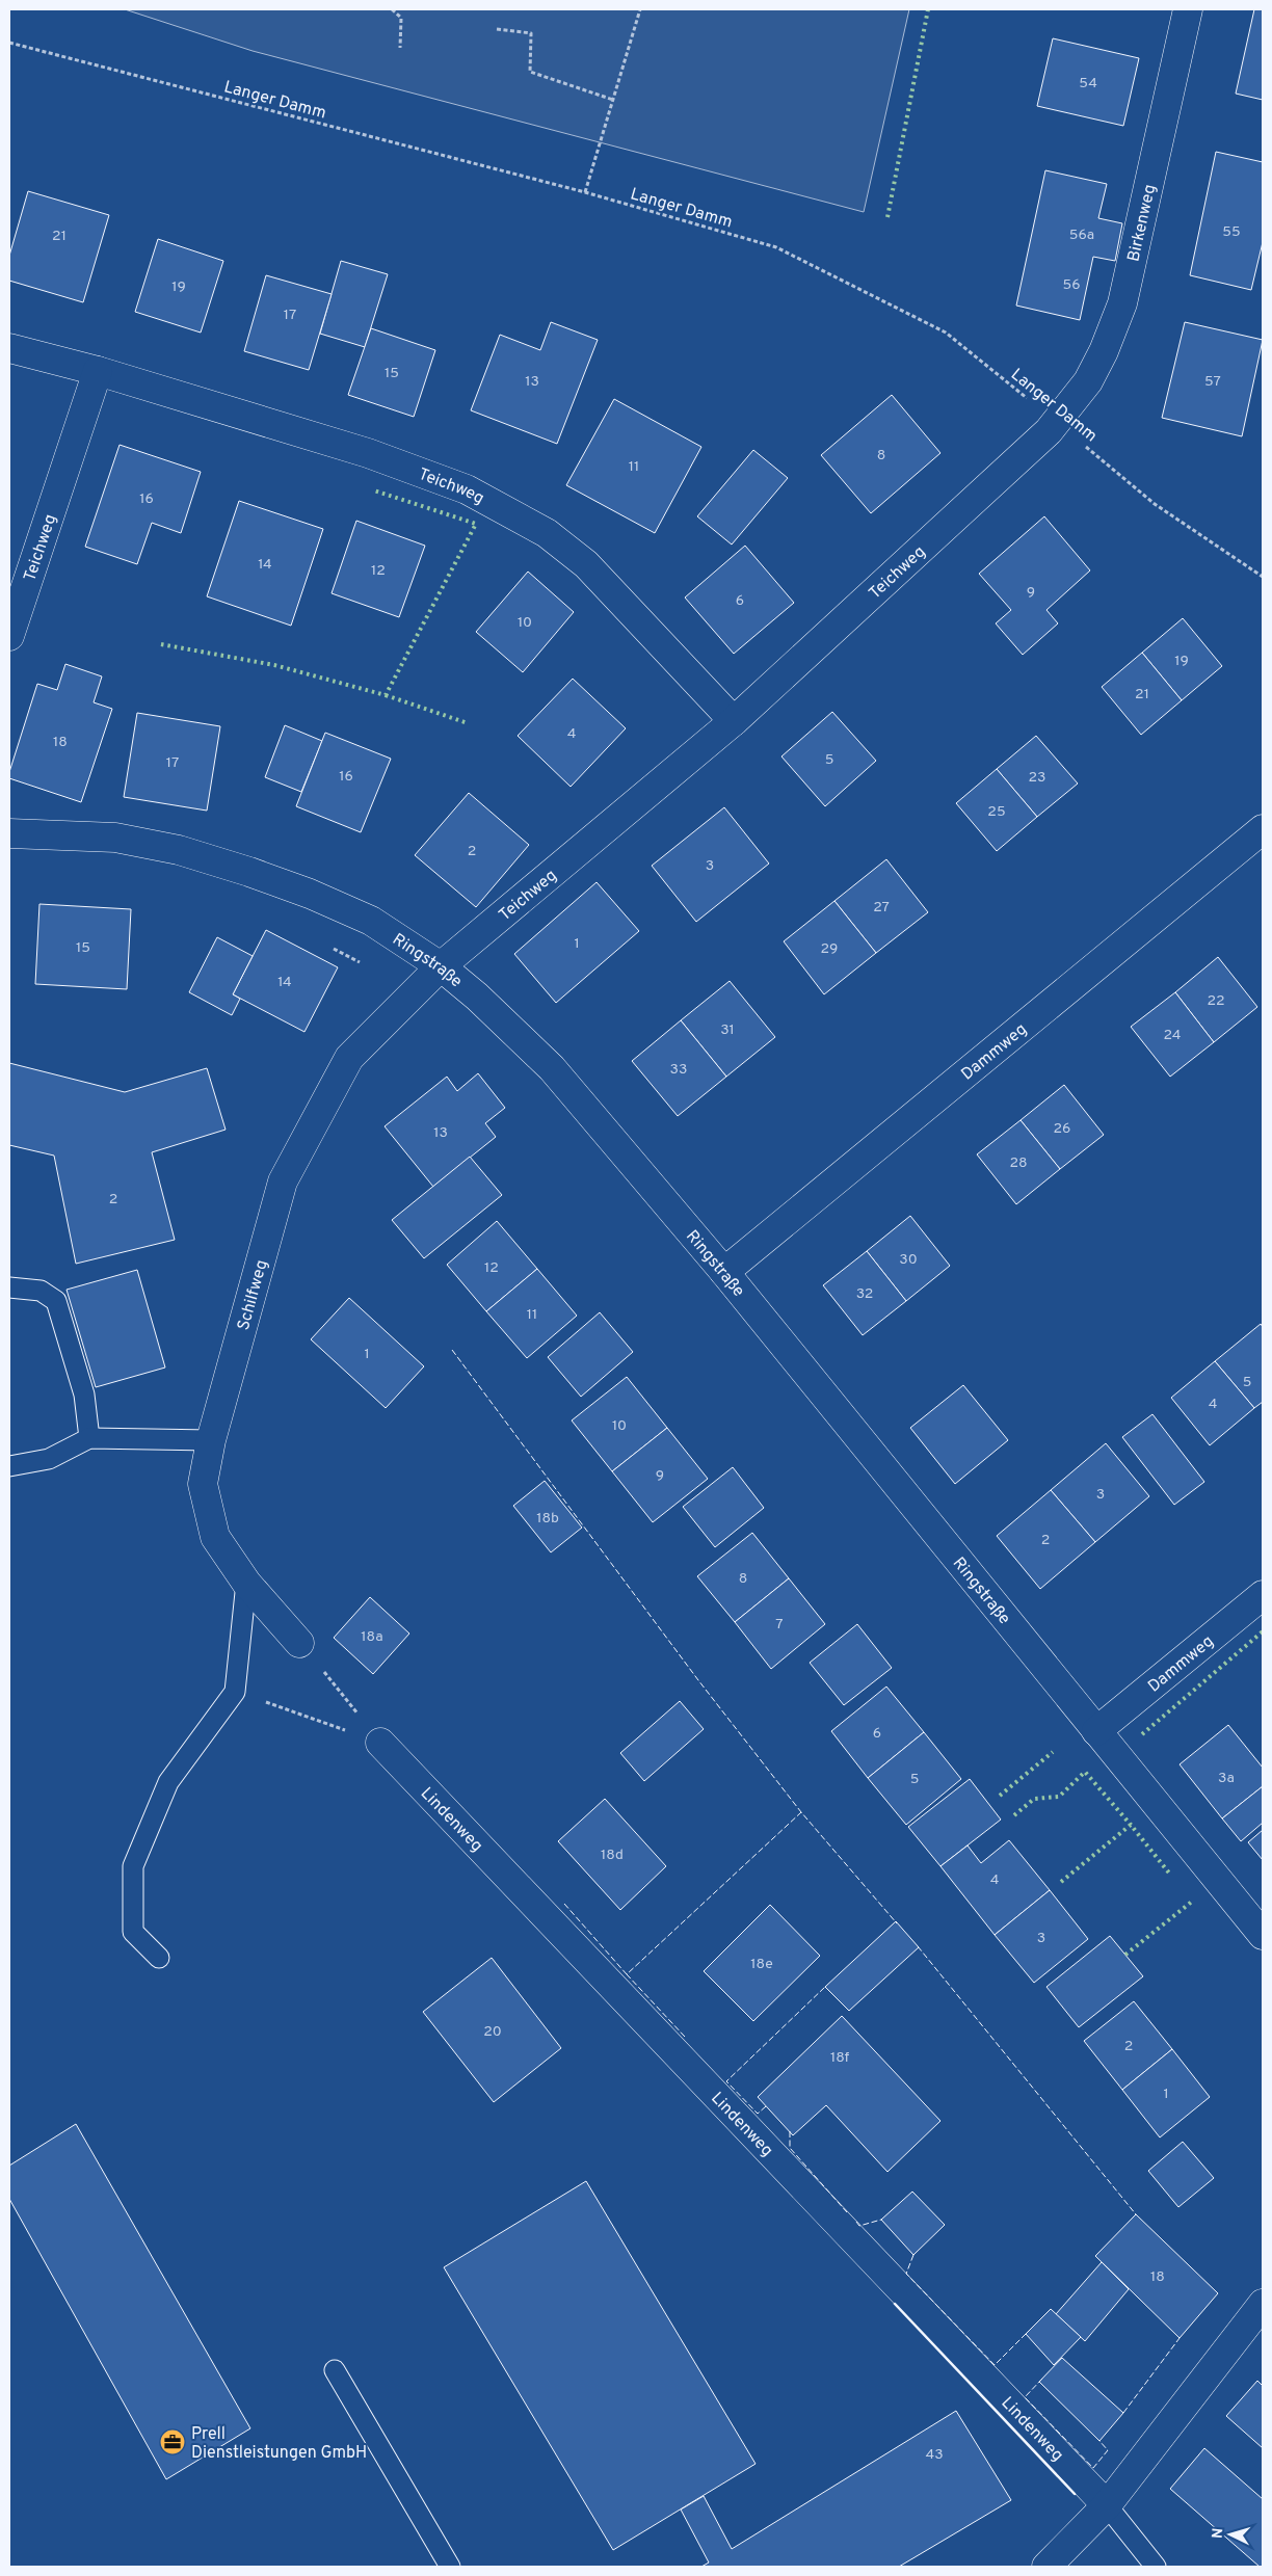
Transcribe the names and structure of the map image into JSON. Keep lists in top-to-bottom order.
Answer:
{
  "streets": {
    "street": [
      "Birkenweg",
      "Teichweg",
      "Ringstraße",
      "Dammweg",
      "Schilfweg",
      "Lindenweg"
    ],
    "path": ["Langer Damm"]
  },
  "crossings": [
    ["Langer Damm", "Birkenweg"],
    ["Langer Damm", "Teichweg"],
    ["Birkenweg", "Teichweg"],
    ["Teichweg", "Ringstraße"],
    ["Teichweg", "Schilfweg"],
    ["Ringstraße", "Dammweg"],
    ["Ringstraße", "Schilfweg"]
  ],
  "places": {
    "office": ["Prell Dienstleistungen GmbH"]
  },
  "house_numbers": [
    "54",
    "55",
    "56a",
    "21",
    "56",
    "19",
    "17",
    "15",
    "13",
    "57",
    "8",
    "11",
    "16",
    "14",
    "12",
    "9",
    "6",
    "10",
    "19",
    "21",
    "4",
    "18",
    "5",
    "17",
    "16",
    "23",
    "25",
    "2",
    "3",
    "27",
    "1",
    "15",
    "29",
    "14",
    "22",
    "31",
    "24",
    "33",
    "26",
    "13",
    "28",
    "2",
    "30",
    "12",
    "32",
    "11",
    "1",
    "5",
    "4",
    "10",
    "9",
    "3",
    "18b",
    "2",
    "8",
    "7",
    "18a",
    "6",
    "3a",
    "5",
    "18d",
    "4",
    "3",
    "18e",
    "20",
    "2",
    "18f",
    "1",
    "18",
    "43"
  ],
  "north": "left"
}
